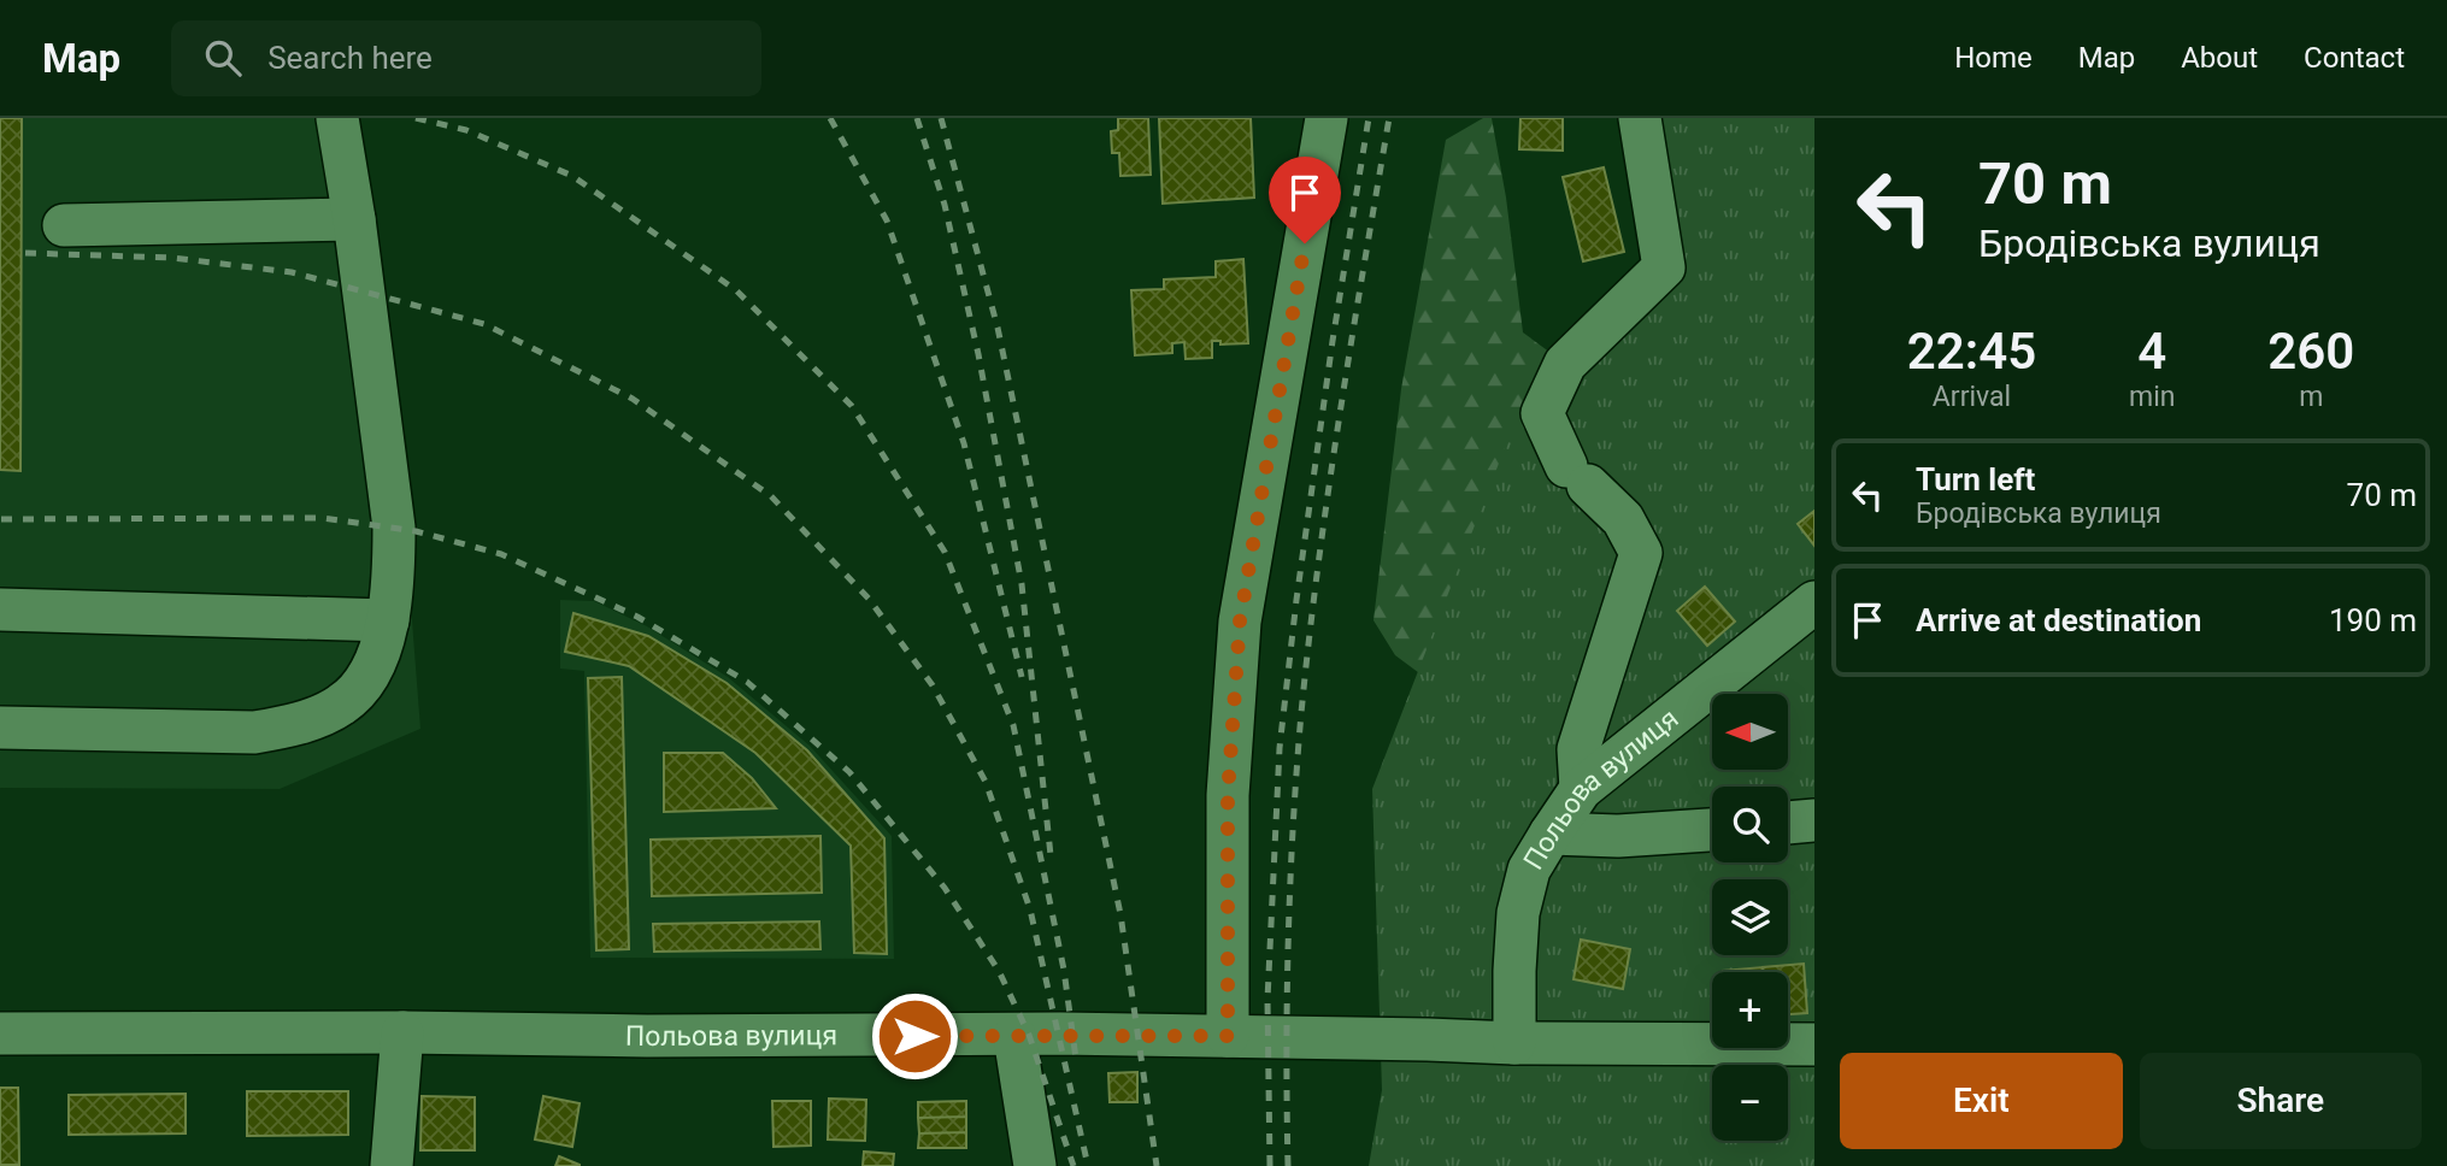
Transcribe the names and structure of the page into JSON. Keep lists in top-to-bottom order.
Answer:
{
  "streets": {
    "street": ["Польова вулиця"]
  },
  "north": "left",
  "page": {
    "header": "Map",
    "search": "Search here",
    "nav": [
      "Home",
      "Map",
      "About",
      "Contact"
    ],
    "turn": ["70 m", "Бродівська вулиця"],
    "eta": [
      "22:45",
      "Arrival",
      "4",
      "min",
      "260",
      "m"
    ],
    "list": [
      {
        "name": "Turn left",
        "note": "Бродівська вулиця",
        "value": "70 m"
      },
      {
        "name": "Arrive at destination",
        "value": "190 m"
      }
    ],
    "map_buttons": ["+", "−"],
    "buttons": ["Exit", "Share"]
  }
}
